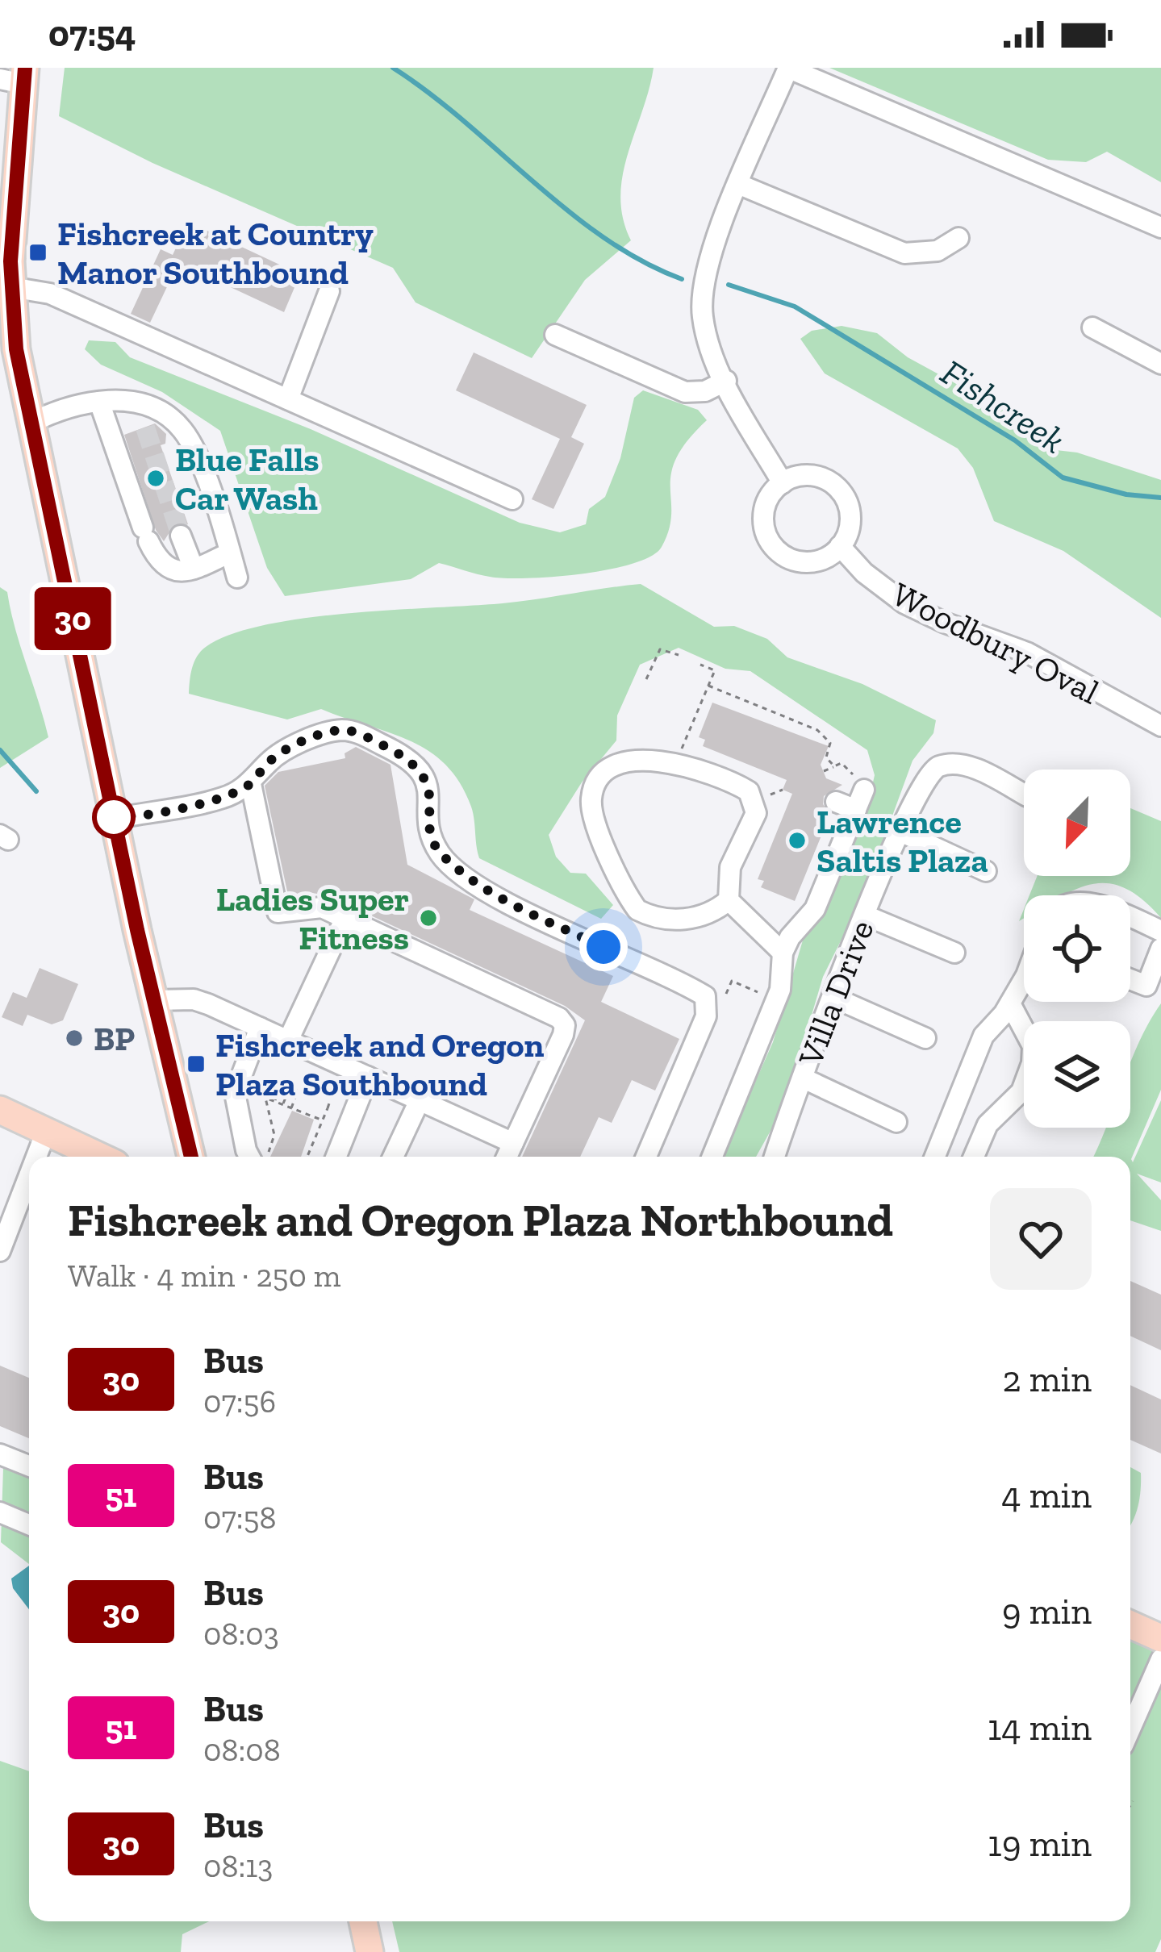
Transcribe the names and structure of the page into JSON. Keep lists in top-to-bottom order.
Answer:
{
  "streets": {
    "street": ["Woodbury Oval", "Villa Drive"]
  },
  "water": ["Fishcreek"],
  "places": {
    "transit": ["Fishcreek at Country Manor Southbound", "Fishcreek and Oregon Plaza Southbound"],
    "other": [
      "Blue Falls Car Wash",
      "Lawrence Saltis Plaza",
      "Ladies Super Fitness",
      "BP"
    ]
  },
  "lines": ["bus line 30"],
  "north": "bottom left",
  "page": {
    "status": "07:54",
    "on_map": "30",
    "heading": ["Fishcreek and Oregon Plaza Northbound", "Walk · 4 min · 250 m"],
    "list": [
      {
        "mark": "30",
        "name": "Bus",
        "note": "07:56",
        "value": "2 min"
      },
      {
        "mark": "51",
        "name": "Bus",
        "note": "07:58",
        "value": "4 min"
      },
      {
        "mark": "30",
        "name": "Bus",
        "note": "08:03",
        "value": "9 min"
      },
      {
        "mark": "51",
        "name": "Bus",
        "note": "08:08",
        "value": "14 min"
      },
      {
        "mark": "30",
        "name": "Bus",
        "note": "08:13",
        "value": "19 min"
      }
    ]
  }
}
